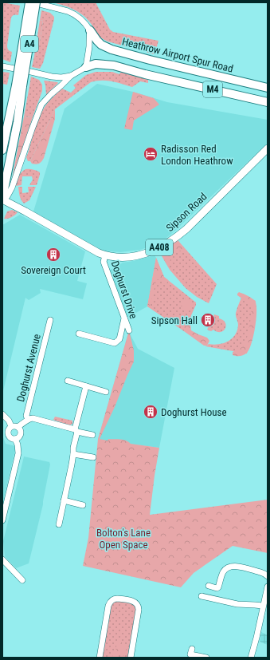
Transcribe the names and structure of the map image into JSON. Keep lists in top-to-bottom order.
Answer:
{
  "streets": {
    "highway": ["A4", "Heathrow Airport Spur Road", "M4"],
    "main road": ["Sipson Road", "A408"],
    "street": ["Doghurst Drive", "Doghurst Avenue"]
  },
  "crossings": [
    ["A4", "Sipson Road"],
    ["Sipson Road", "Doghurst Drive"]
  ],
  "parks": ["Bolton's Lane Open Space"],
  "places": {
    "hotel": ["Radisson Red London Heathrow"],
    "building": ["Sovereign Court", "Sipson Hall", "Doghurst House"]
  }
}
